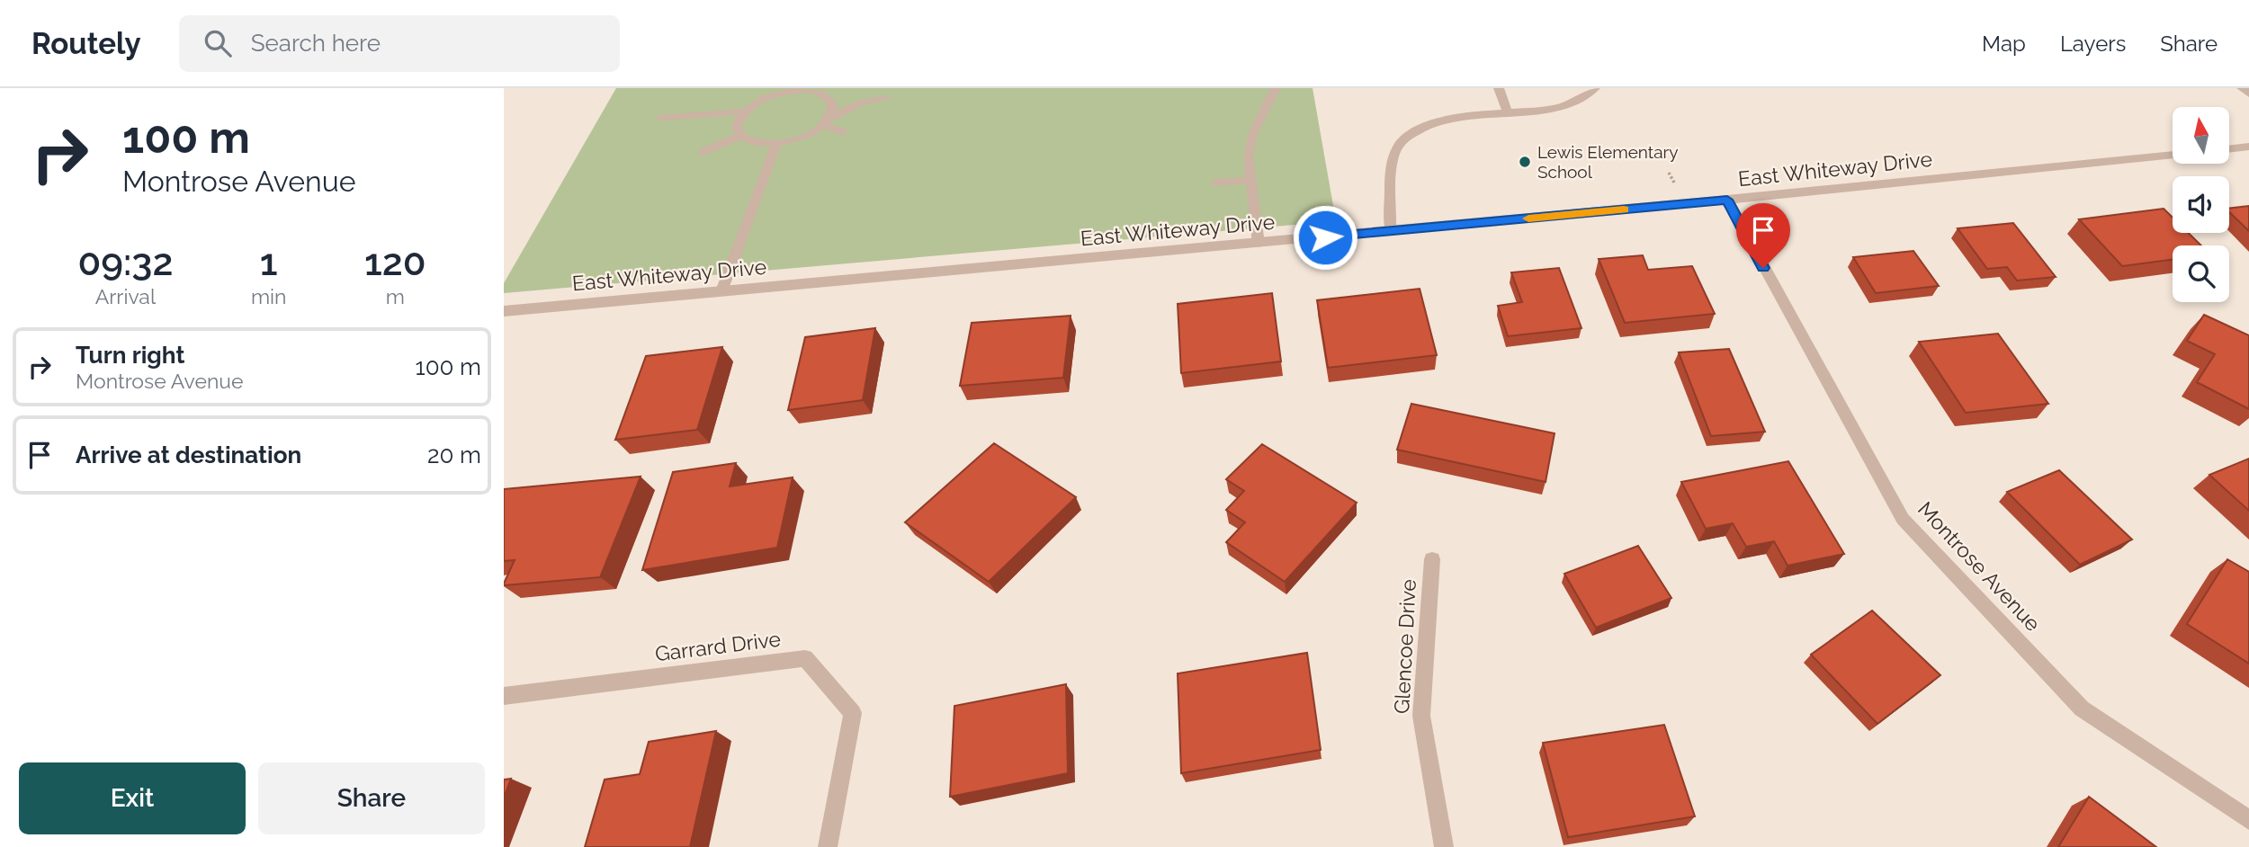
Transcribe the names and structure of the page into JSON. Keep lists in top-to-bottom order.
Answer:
{
  "streets": {
    "street": [
      "East Whiteway Drive",
      "Montrose Avenue",
      "Garrard Drive",
      "Glencoe Drive"
    ]
  },
  "crossings": [
    ["East Whiteway Drive", "Montrose Avenue"]
  ],
  "places": ["Lewis Elementary School"],
  "north": "top",
  "page": {
    "header": "Routely",
    "search": "Search here",
    "nav": ["Map", "Layers", "Share"],
    "turn": ["100 m", "Montrose Avenue"],
    "eta": [
      "09:32",
      "Arrival",
      "1",
      "min",
      "120",
      "m"
    ],
    "list": [
      {
        "name": "Turn right",
        "note": "Montrose Avenue",
        "value": "100 m"
      },
      {
        "name": "Arrive at destination",
        "value": "20 m"
      }
    ],
    "buttons": ["Exit", "Share"]
  }
}
